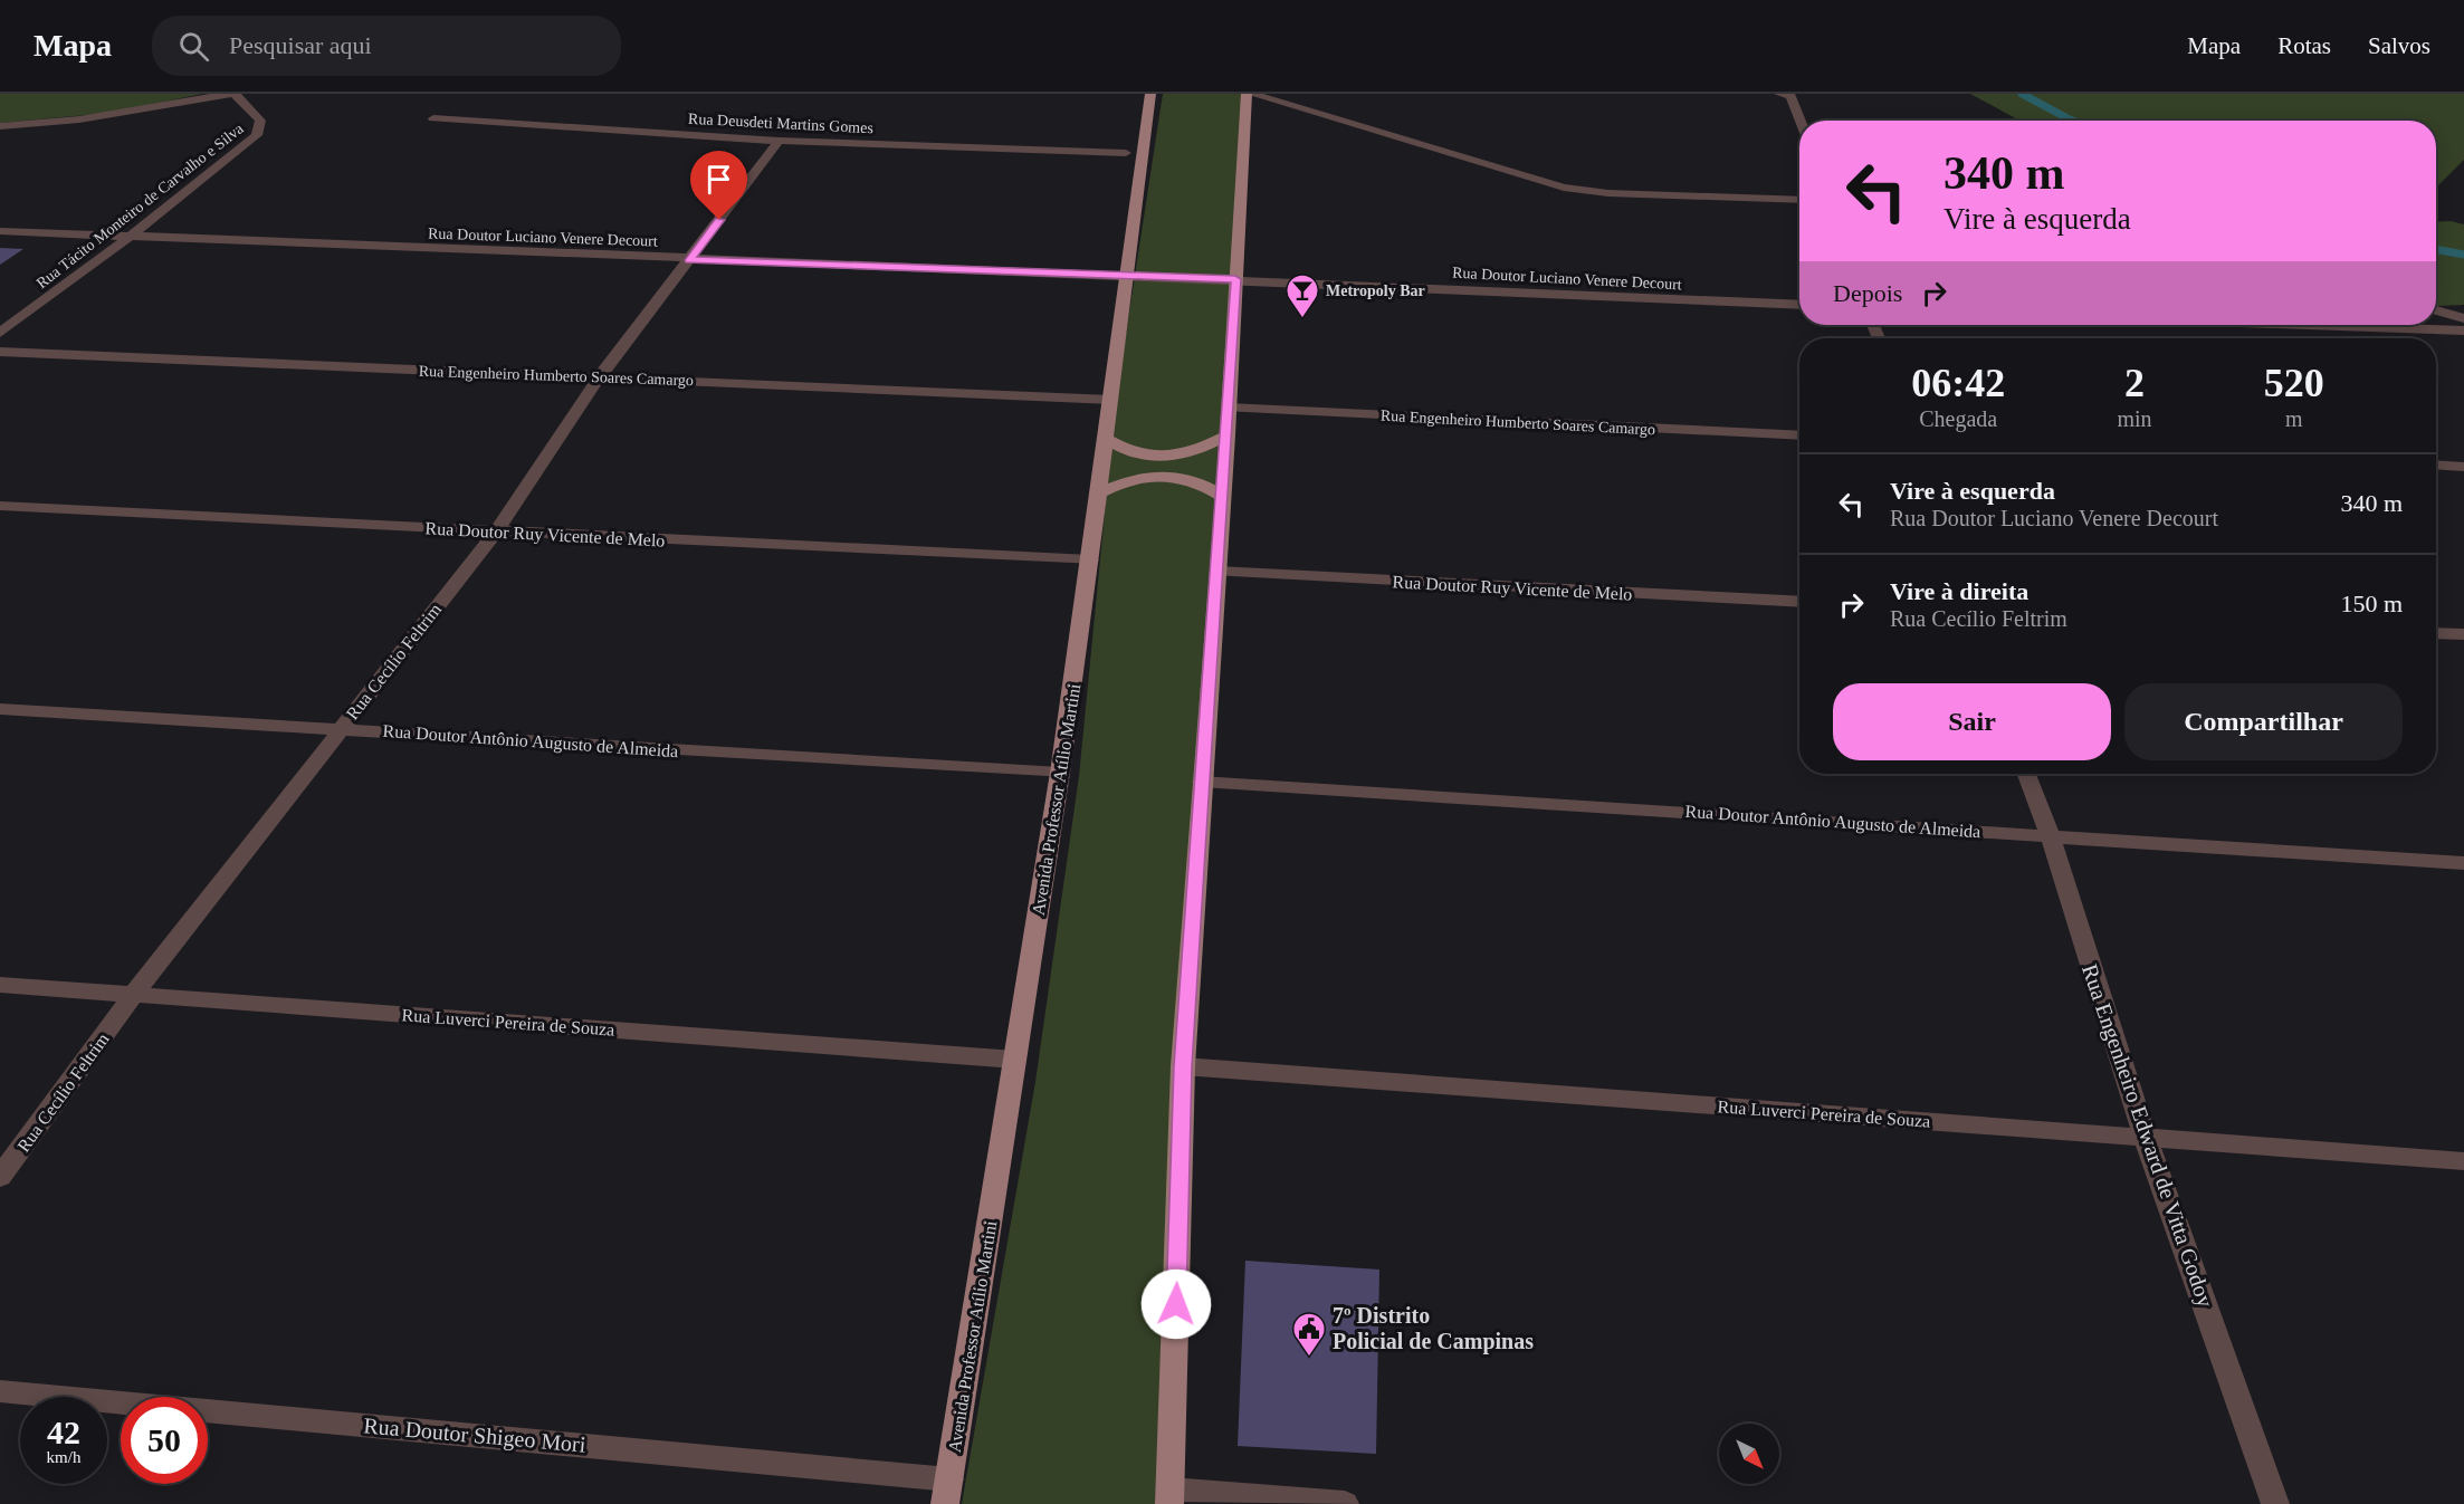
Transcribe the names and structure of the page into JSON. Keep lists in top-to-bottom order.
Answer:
{
  "streets": {
    "main road": ["Avenida Professor Atílio Martini"],
    "street": [
      "Rua Deusdeti Martins Gomes",
      "Rua Tácito Monteiro de Carvalho e Silva",
      "Rua Doutor Luciano Venere Decourt",
      "Rua Engenheiro Humberto Soares Camargo",
      "Rua Doutor Ruy Vicente de Melo",
      "Rua Cecílio Feltrim",
      "Rua Doutor Antônio Augusto de Almeida",
      "Rua Luverci Pereira de Souza",
      "Rua Engenheiro Edward de Vitta Godoy",
      "Rua Doutor Shigeo Mori"
    ]
  },
  "crossings": [
    ["Rua Deusdeti Martins Gomes", "Rua Cecílio Feltrim"],
    ["Rua Tácito Monteiro de Carvalho e Silva", "Rua Doutor Luciano Venere Decourt"],
    ["Rua Doutor Luciano Venere Decourt", "Rua Cecílio Feltrim"],
    ["Rua Doutor Luciano Venere Decourt", "Avenida Professor Atílio Martini"],
    ["Rua Engenheiro Humberto Soares Camargo", "Rua Cecílio Feltrim"],
    ["Rua Engenheiro Humberto Soares Camargo", "Avenida Professor Atílio Martini"],
    ["Rua Doutor Ruy Vicente de Melo", "Rua Cecílio Feltrim"],
    ["Rua Doutor Ruy Vicente de Melo", "Avenida Professor Atílio Martini"],
    ["Rua Cecílio Feltrim", "Rua Doutor Antônio Augusto de Almeida"],
    ["Rua Cecílio Feltrim", "Rua Luverci Pereira de Souza"],
    ["Rua Doutor Antônio Augusto de Almeida", "Avenida Professor Atílio Martini"],
    ["Rua Doutor Antônio Augusto de Almeida", "Rua Engenheiro Edward de Vitta Godoy"],
    ["Avenida Professor Atílio Martini", "Rua Luverci Pereira de Souza"],
    ["Avenida Professor Atílio Martini", "Rua Doutor Shigeo Mori"],
    ["Rua Luverci Pereira de Souza", "Rua Engenheiro Edward de Vitta Godoy"]
  ],
  "places": {
    "bar": ["Metropoly Bar"],
    "public building": ["7º Distrito Policial de Campinas"]
  },
  "north": "bottom right",
  "page": {
    "header": "Mapa",
    "search": "Pesquisar aqui",
    "nav": ["Mapa", "Rotas", "Salvos"],
    "turn": ["340 m", "Vire à esquerda"],
    "then": "Depois",
    "eta": [
      "06:42",
      "Chegada",
      "2",
      "min",
      "520",
      "m"
    ],
    "list": [
      {
        "name": "Vire à esquerda",
        "note": "Rua Doutor Luciano Venere Decourt",
        "value": "340 m"
      },
      {
        "name": "Vire à direita",
        "note": "Rua Cecílio Feltrim",
        "value": "150 m"
      }
    ],
    "buttons": ["Sair", "Compartilhar"],
    "speed": "42 km/h",
    "limit": "50"
  }
}
